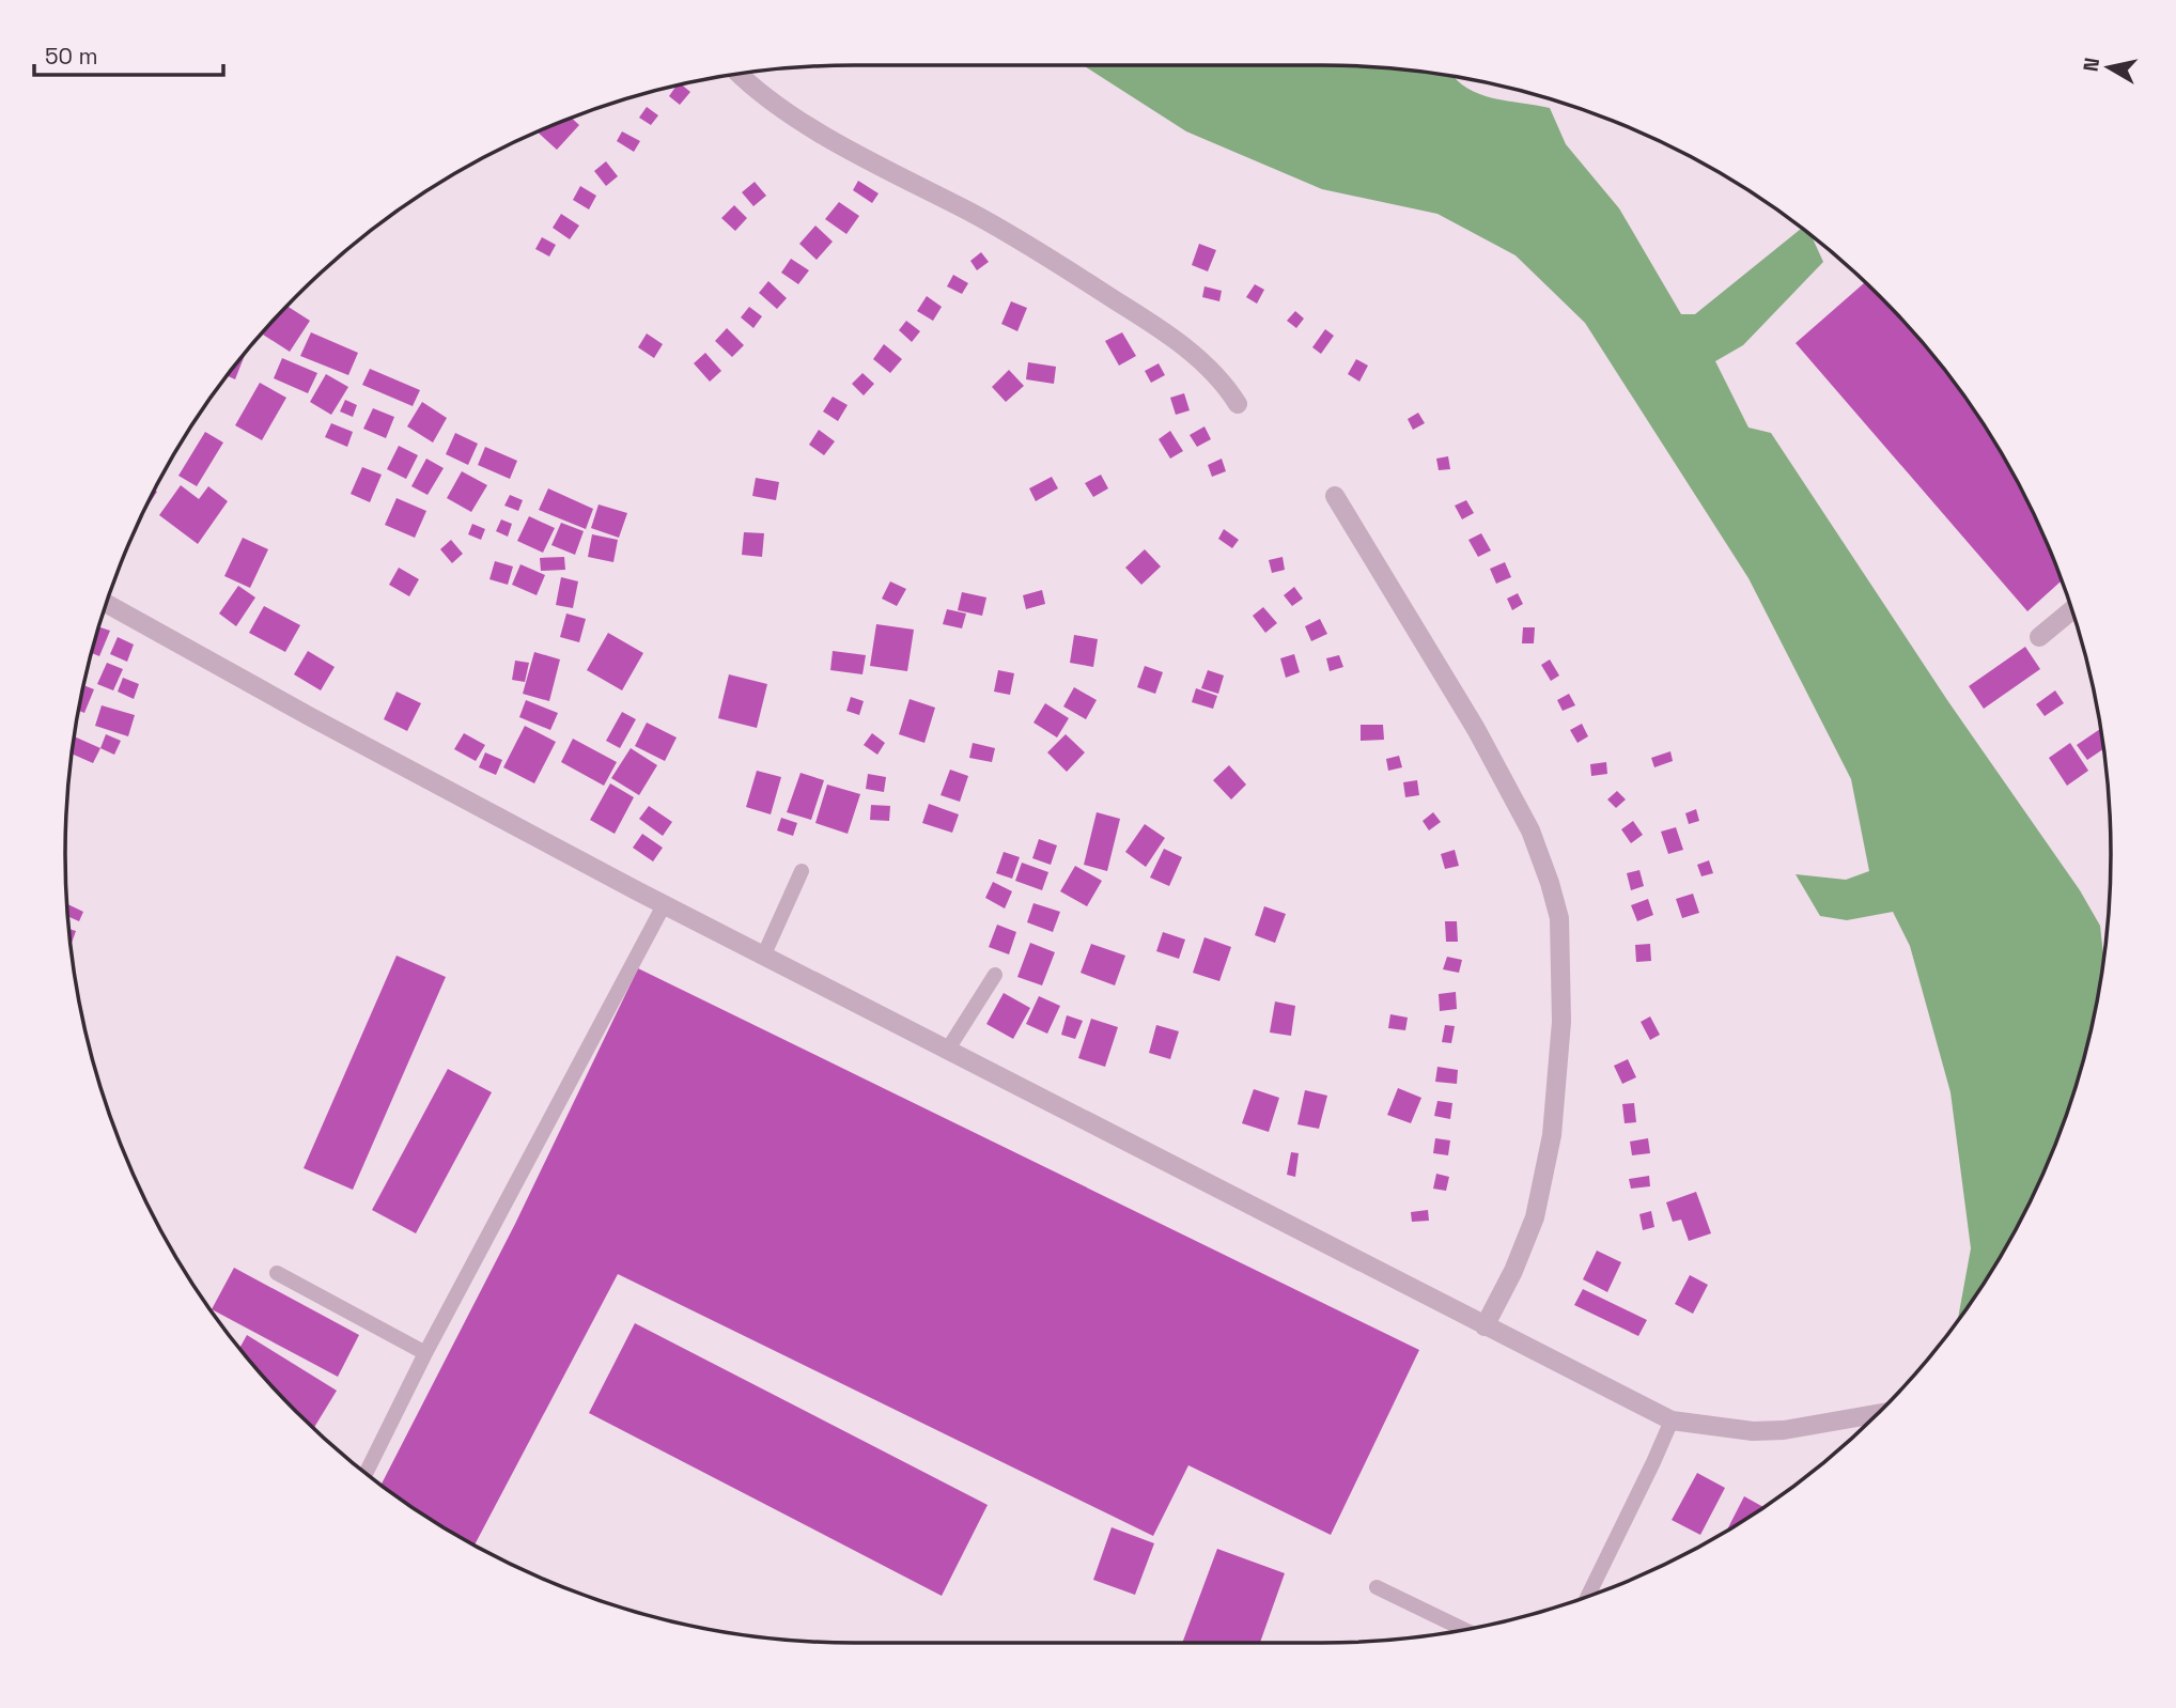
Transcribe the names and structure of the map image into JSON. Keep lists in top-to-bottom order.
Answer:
{
  "scale_bar": "50 m",
  "north": "left"
}
